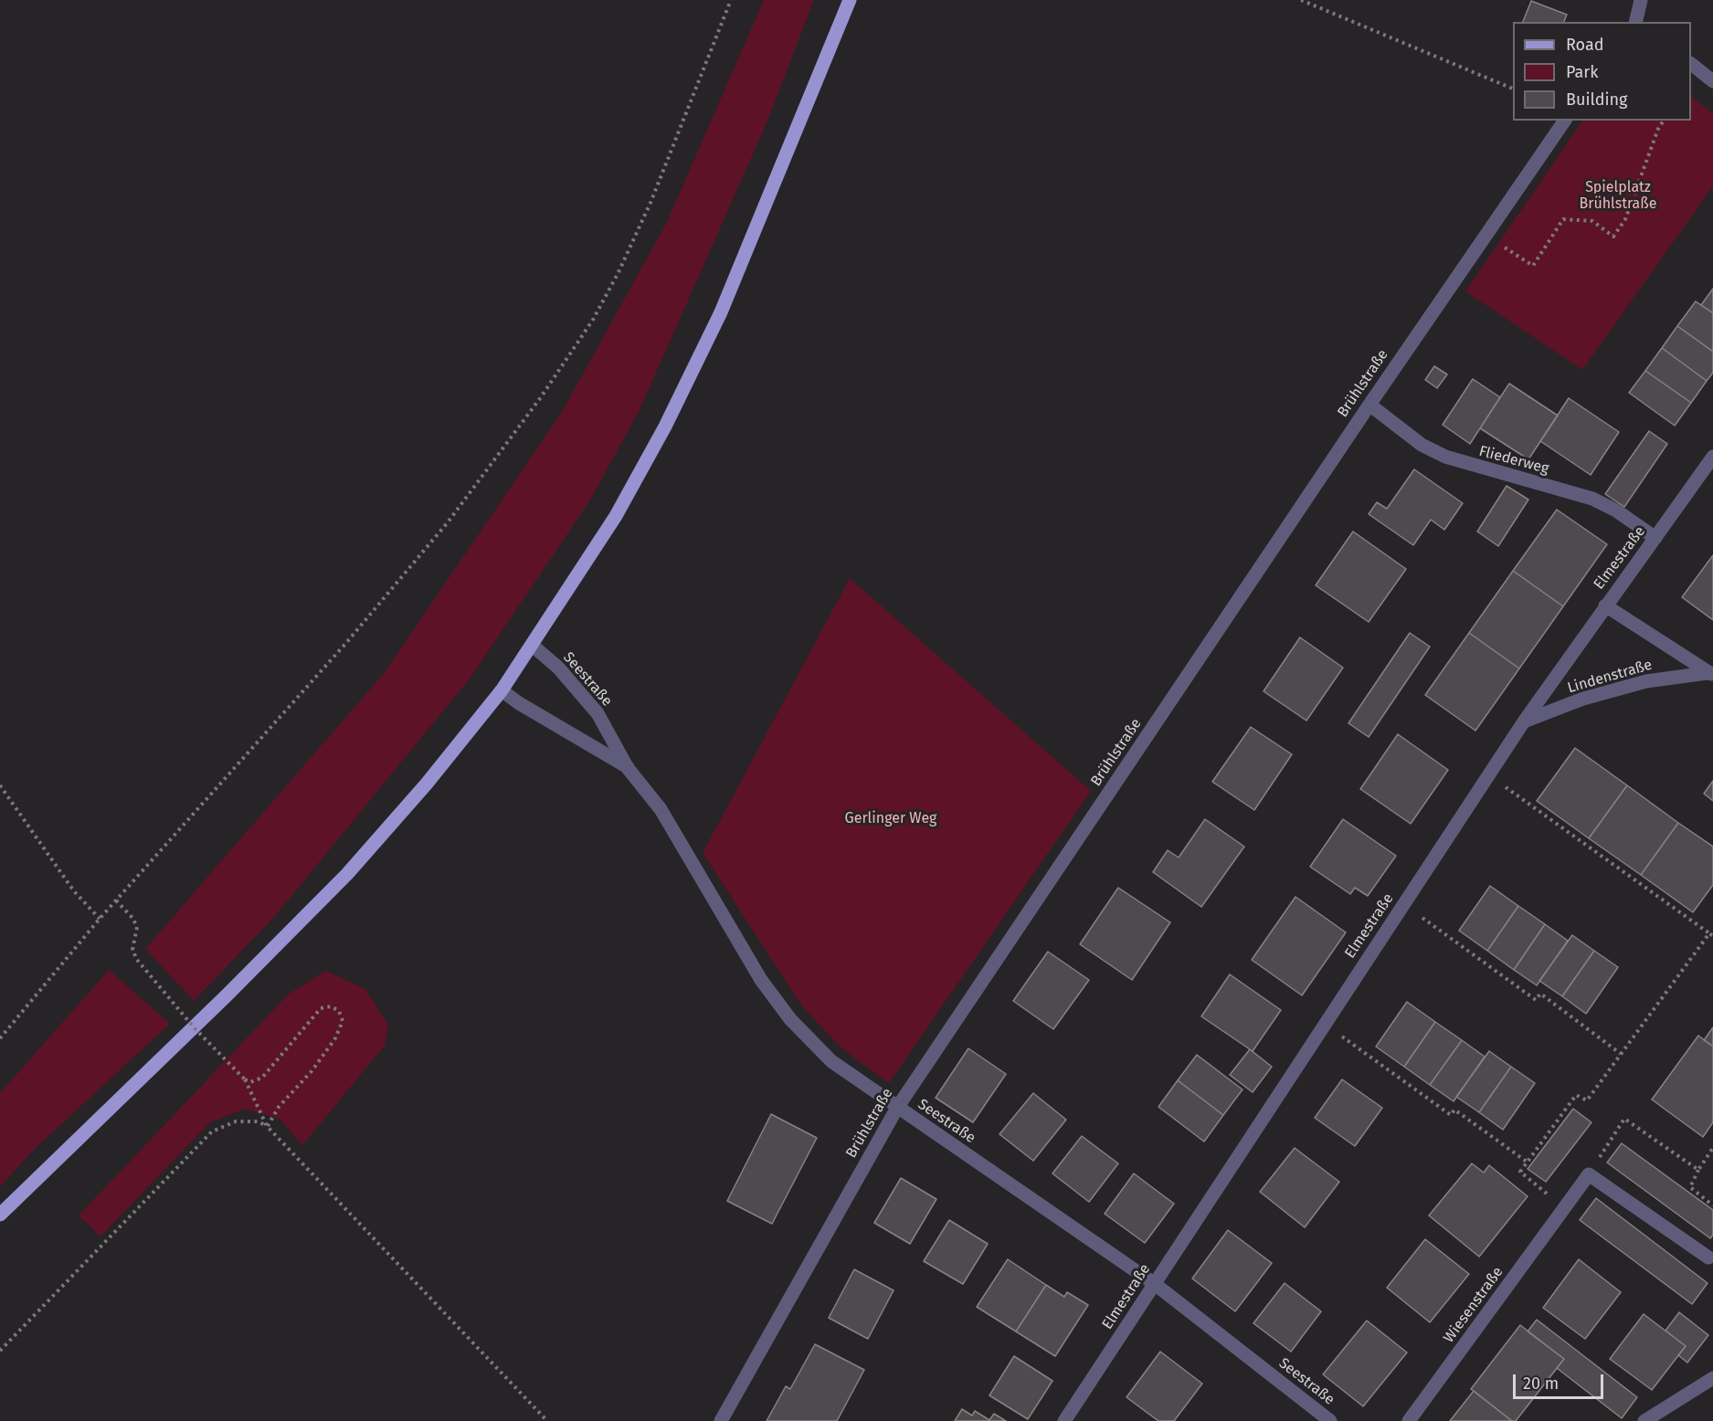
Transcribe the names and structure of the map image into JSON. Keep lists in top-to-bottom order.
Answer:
{
  "streets": {
    "street": [
      "Brühlstraße",
      "Fliederweg",
      "Elmestraße",
      "Lindenstraße",
      "Seestraße",
      "Wiesenstraße"
    ]
  },
  "crossings": [
    ["Brühlstraße", "Fliederweg"],
    ["Brühlstraße", "Seestraße"],
    ["Fliederweg", "Elmestraße"],
    ["Elmestraße", "Lindenstraße"],
    ["Elmestraße", "Seestraße"]
  ],
  "parks": ["Spielplatz Brühlstraße", "Gerlinger Weg"],
  "legend": ["Road", "Park", "Building"],
  "scale_bar": "20 m"
}
